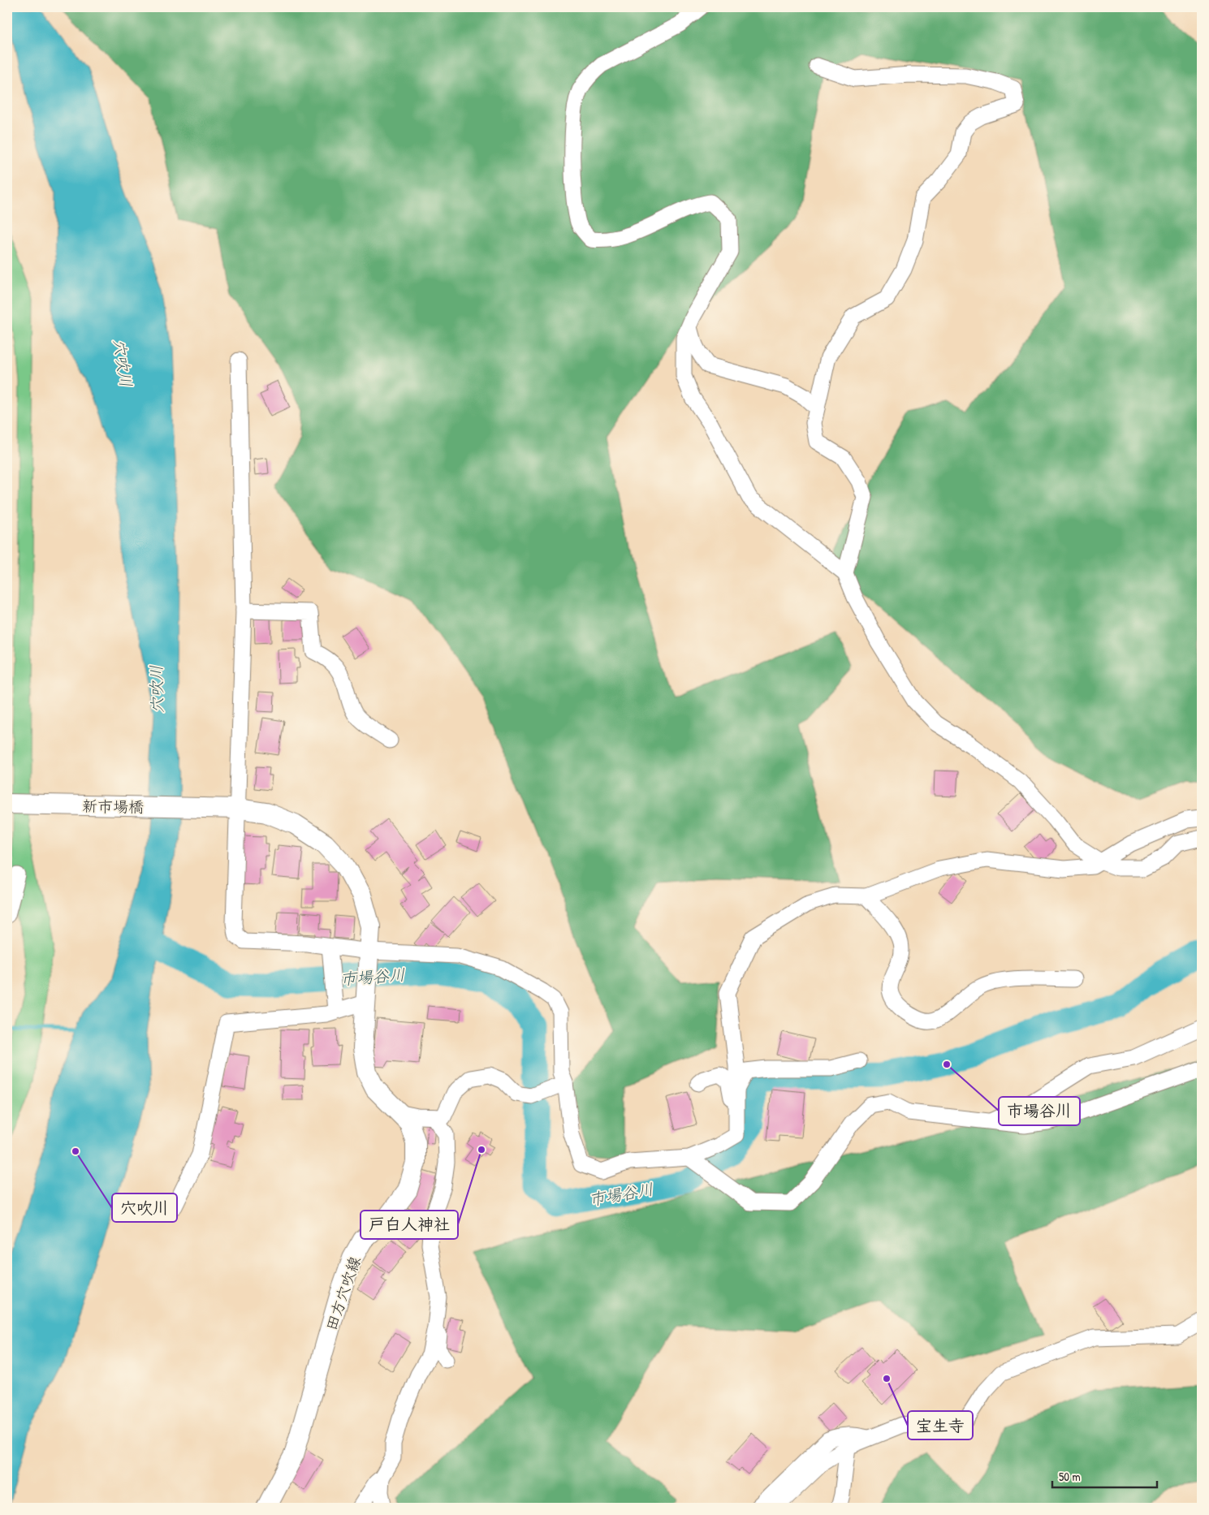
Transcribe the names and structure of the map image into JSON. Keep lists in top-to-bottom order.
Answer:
{
  "streets": {
    "main road": ["新市場橋", "田方穴吹線"]
  },
  "crossings": [
    ["新市場橋", "田方穴吹線"]
  ],
  "water": ["穴吹川", "市場谷川"],
  "places": [
    "市場谷川",
    "戸白人神社",
    "穴吹川",
    "宝生寺"
  ],
  "scale_bar": "50 m"
}
